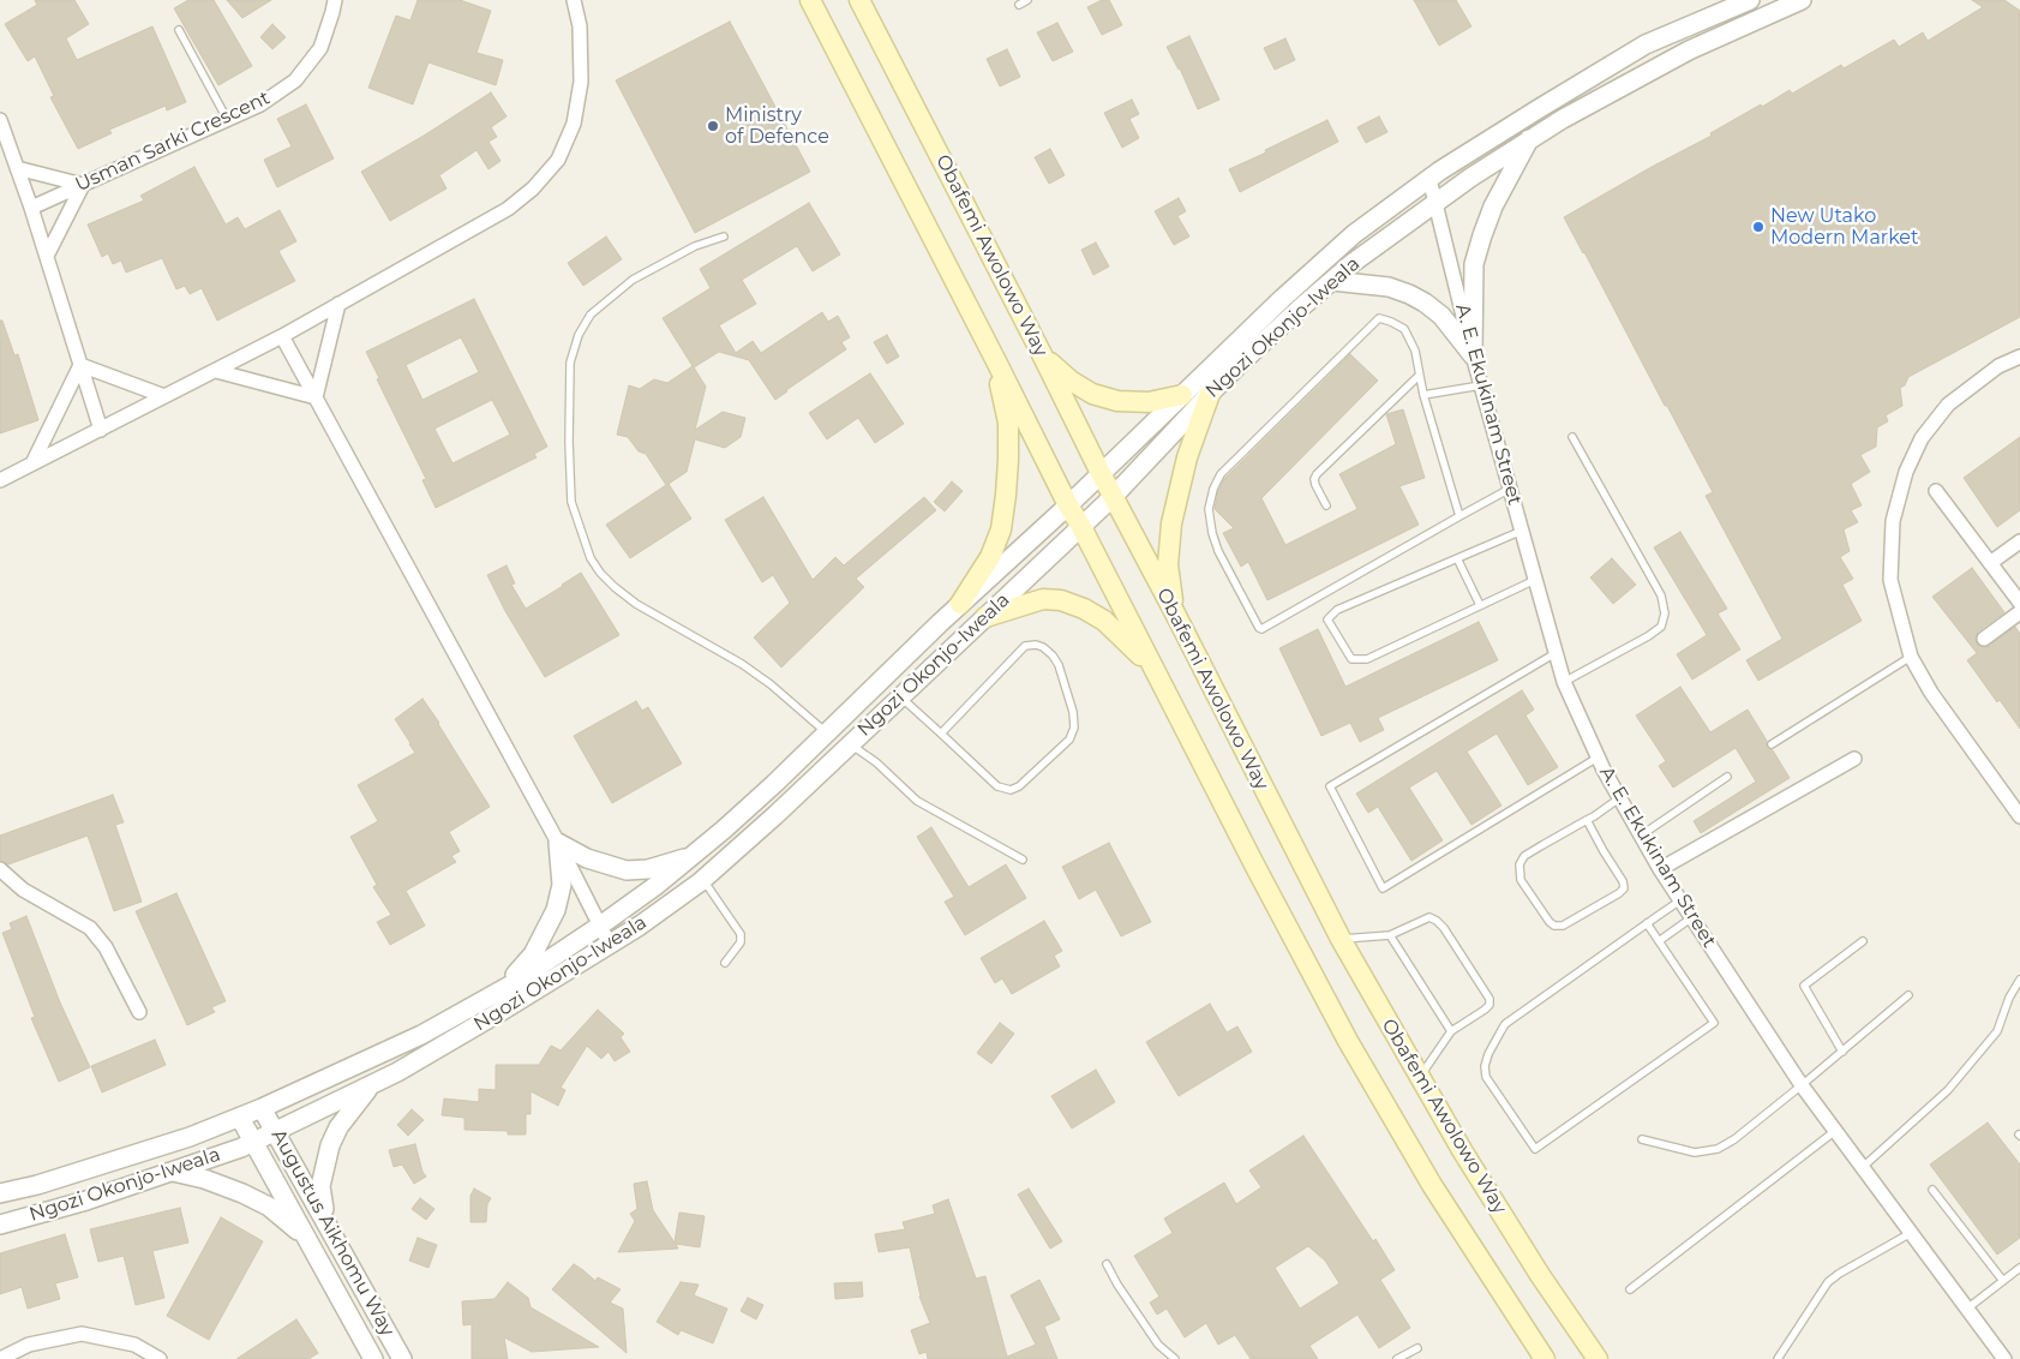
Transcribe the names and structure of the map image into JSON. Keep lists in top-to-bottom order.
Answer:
{
  "streets": {
    "main road": ["Obafemi Awolowo Way"],
    "street": [
      "Usman Sarki Crescent",
      "Ngozi Okonjo-Iweala",
      "A. E. Ekukinam Street",
      "Augustus Aikhomu Way"
    ]
  },
  "crossings": [
    ["Obafemi Awolowo Way", "Ngozi Okonjo-Iweala"],
    ["Ngozi Okonjo-Iweala", "A. E. Ekukinam Street"],
    ["Ngozi Okonjo-Iweala", "Augustus Aikhomu Way"]
  ],
  "places": ["Ministry of Defence", "New Utako Modern Market"]
}
